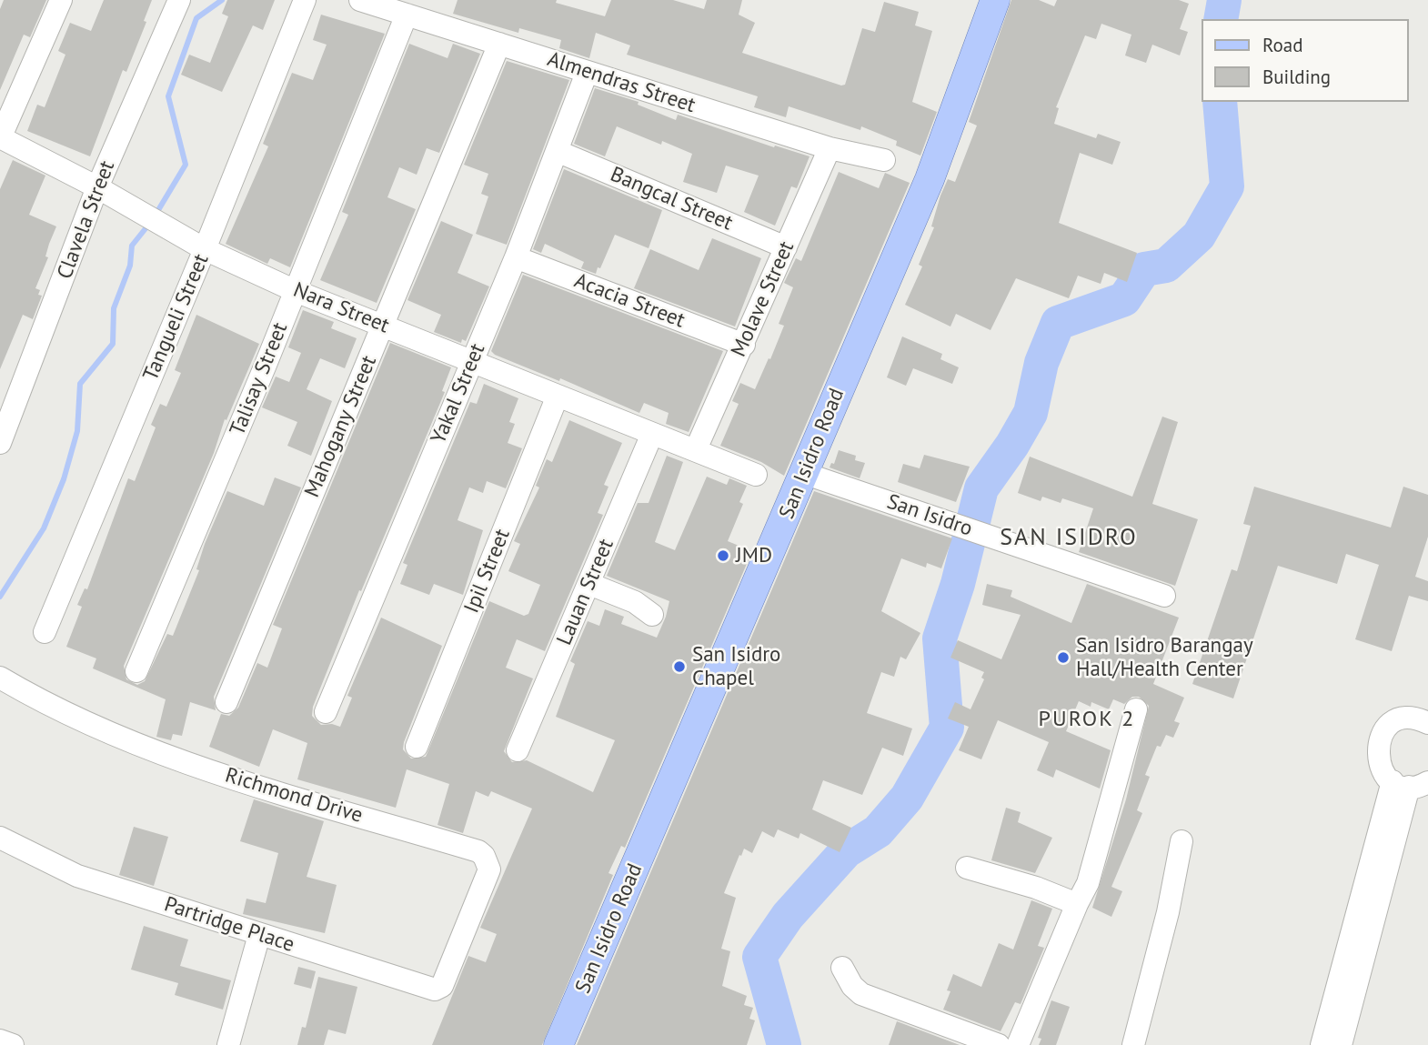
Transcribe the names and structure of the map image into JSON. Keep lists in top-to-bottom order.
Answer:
{
  "streets": {
    "main road": ["San Isidro Road"],
    "street": [
      "Almendras Street",
      "Bangcal Street",
      "Clavela Street",
      "Molave Street",
      "Acacia Street",
      "Nara Street",
      "Tangueli Street",
      "Talisay Street",
      "Yakal Street",
      "Mahogany Street",
      "San Isidro",
      "Ipil Street",
      "Lauan Street",
      "Richmond Drive",
      "Partridge Place"
    ]
  },
  "crossings": [
    ["Almendras Street", "Molave Street"],
    ["Almendras Street", "Talisay Street"],
    ["Almendras Street", "Yakal Street"],
    ["Almendras Street", "Mahogany Street"],
    ["Bangcal Street", "Molave Street"],
    ["Bangcal Street", "Yakal Street"],
    ["Clavela Street", "Nara Street"],
    ["Molave Street", "Acacia Street"],
    ["Molave Street", "Nara Street"],
    ["Acacia Street", "Yakal Street"],
    ["Nara Street", "Tangueli Street"],
    ["Nara Street", "Talisay Street"],
    ["Nara Street", "Yakal Street"],
    ["Nara Street", "Mahogany Street"],
    ["Nara Street", "Ipil Street"],
    ["Nara Street", "Lauan Street"],
    ["San Isidro Road", "San Isidro"],
    ["Richmond Drive", "Partridge Place"]
  ],
  "districts": ["SAN ISIDRO", "PUROK 2"],
  "places": ["JMD", "San Isidro Barangay Hall/Health Center", "San Isidro Chapel"],
  "legend": ["Road", "Building"]
}
